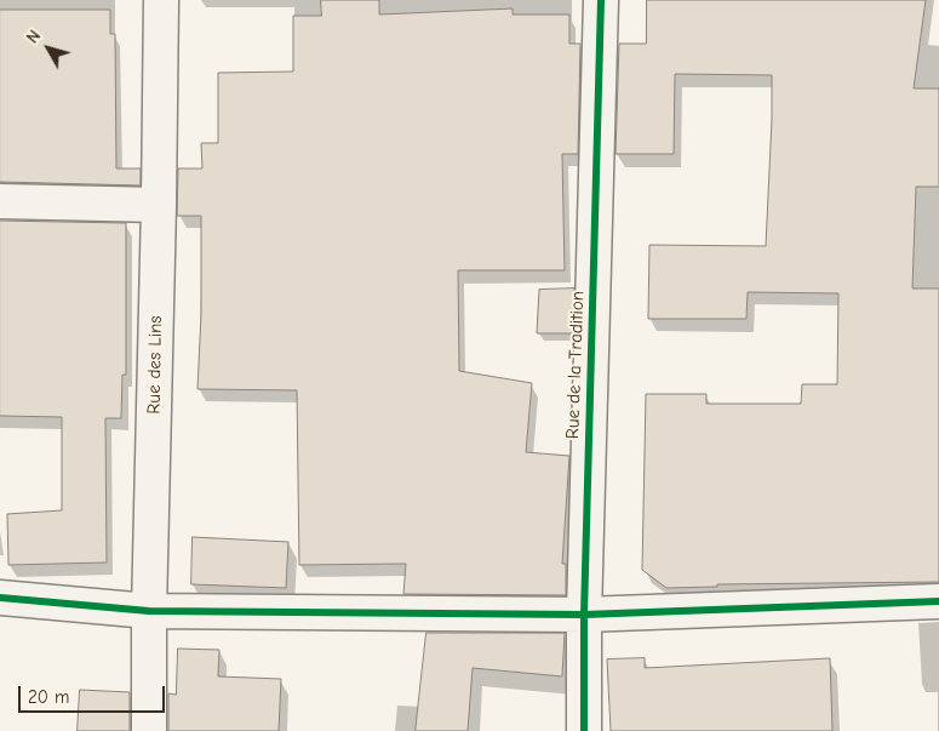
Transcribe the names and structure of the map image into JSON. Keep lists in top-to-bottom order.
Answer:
{
  "streets": {
    "street": ["Rue des Lins", "Rue de la Tradition"]
  },
  "scale_bar": "20 m",
  "north": "top left"
}
